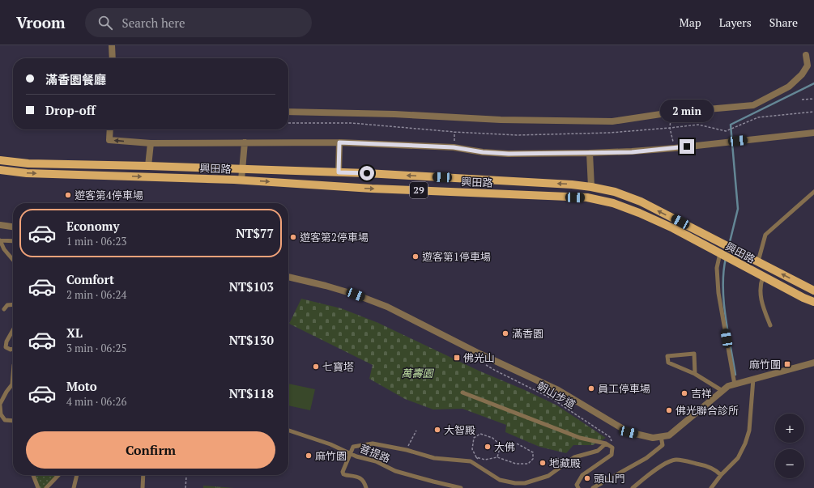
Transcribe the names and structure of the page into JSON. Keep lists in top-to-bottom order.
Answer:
{
  "streets": {
    "main road": ["興田路", "29"],
    "lane": ["菩提路"],
    "path": ["朝山步道"]
  },
  "parks": ["萬壽園"],
  "places": {
    "other": [
      "遊客第4停車場",
      "遊客第2停車場",
      "遊客第1停車場",
      "滿香園",
      "七寶塔",
      "員工停車場",
      "吉祥",
      "佛光聯合診所",
      "大智殿",
      "大佛",
      "麻竹園",
      "地藏殿",
      "頭山門"
    ],
    "transit": ["佛光山", "麻竹圍"]
  },
  "page": {
    "header": "Vroom",
    "search": "Search here",
    "nav": ["Map", "Layers", "Share"],
    "banner": ["滿香園餐廳", "Drop-off"],
    "bubble": "2 min",
    "list": [
      {
        "name": "Economy",
        "note": "1 min · 06:23",
        "value": "NT$77"
      },
      {
        "name": "Comfort",
        "note": "2 min · 06:24",
        "value": "NT$103"
      },
      {
        "name": "XL",
        "note": "3 min · 06:25",
        "value": "NT$130"
      },
      {
        "name": "Moto",
        "note": "4 min · 06:26",
        "value": "NT$118"
      }
    ],
    "map_buttons": ["+", "−"],
    "buttons": "Confirm"
  }
}
